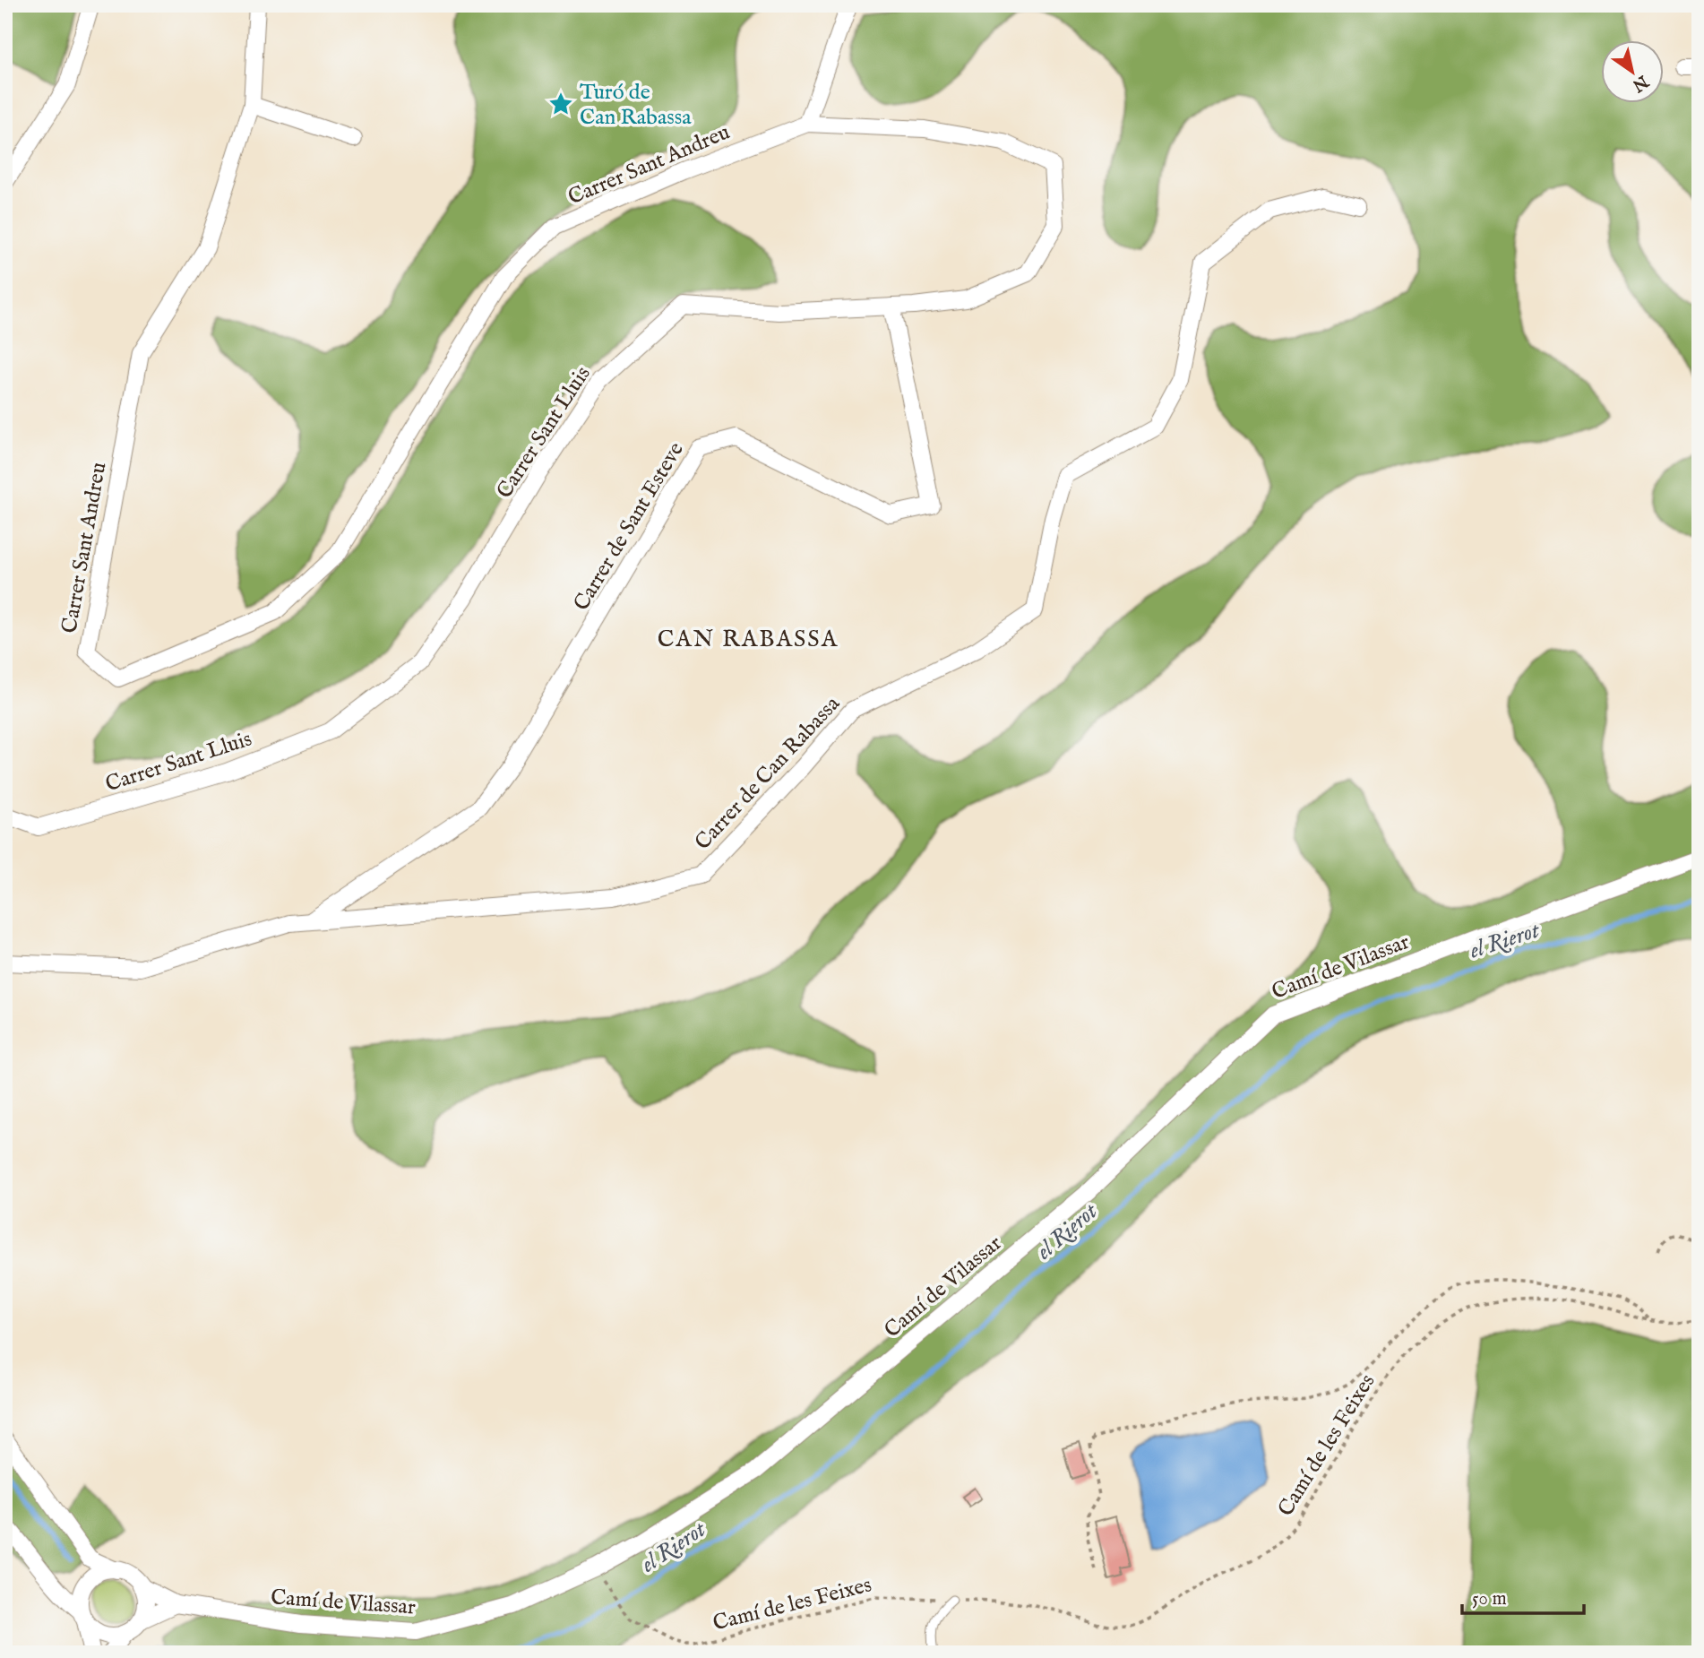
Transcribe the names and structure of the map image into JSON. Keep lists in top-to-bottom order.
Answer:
{
  "streets": {
    "street": [
      "Carrer Sant Andreu",
      "Carrer Sant Lluis",
      "Carrer de Sant Esteve",
      "Carrer de Can Rabassa",
      "Camí de Vilassar"
    ],
    "path": ["Camí de les Feixes"]
  },
  "crossings": [
    ["Carrer Sant Andreu", "Carrer Sant Lluis"],
    ["Carrer Sant Lluis", "Carrer de Sant Esteve"],
    ["Carrer de Sant Esteve", "Carrer de Can Rabassa"]
  ],
  "districts": ["CAN RABASSA"],
  "water": ["el Rierot"],
  "places": {
    "place": ["Turó de Can Rabassa"]
  },
  "scale_bar": "50 m",
  "north": "bottom right"
}
